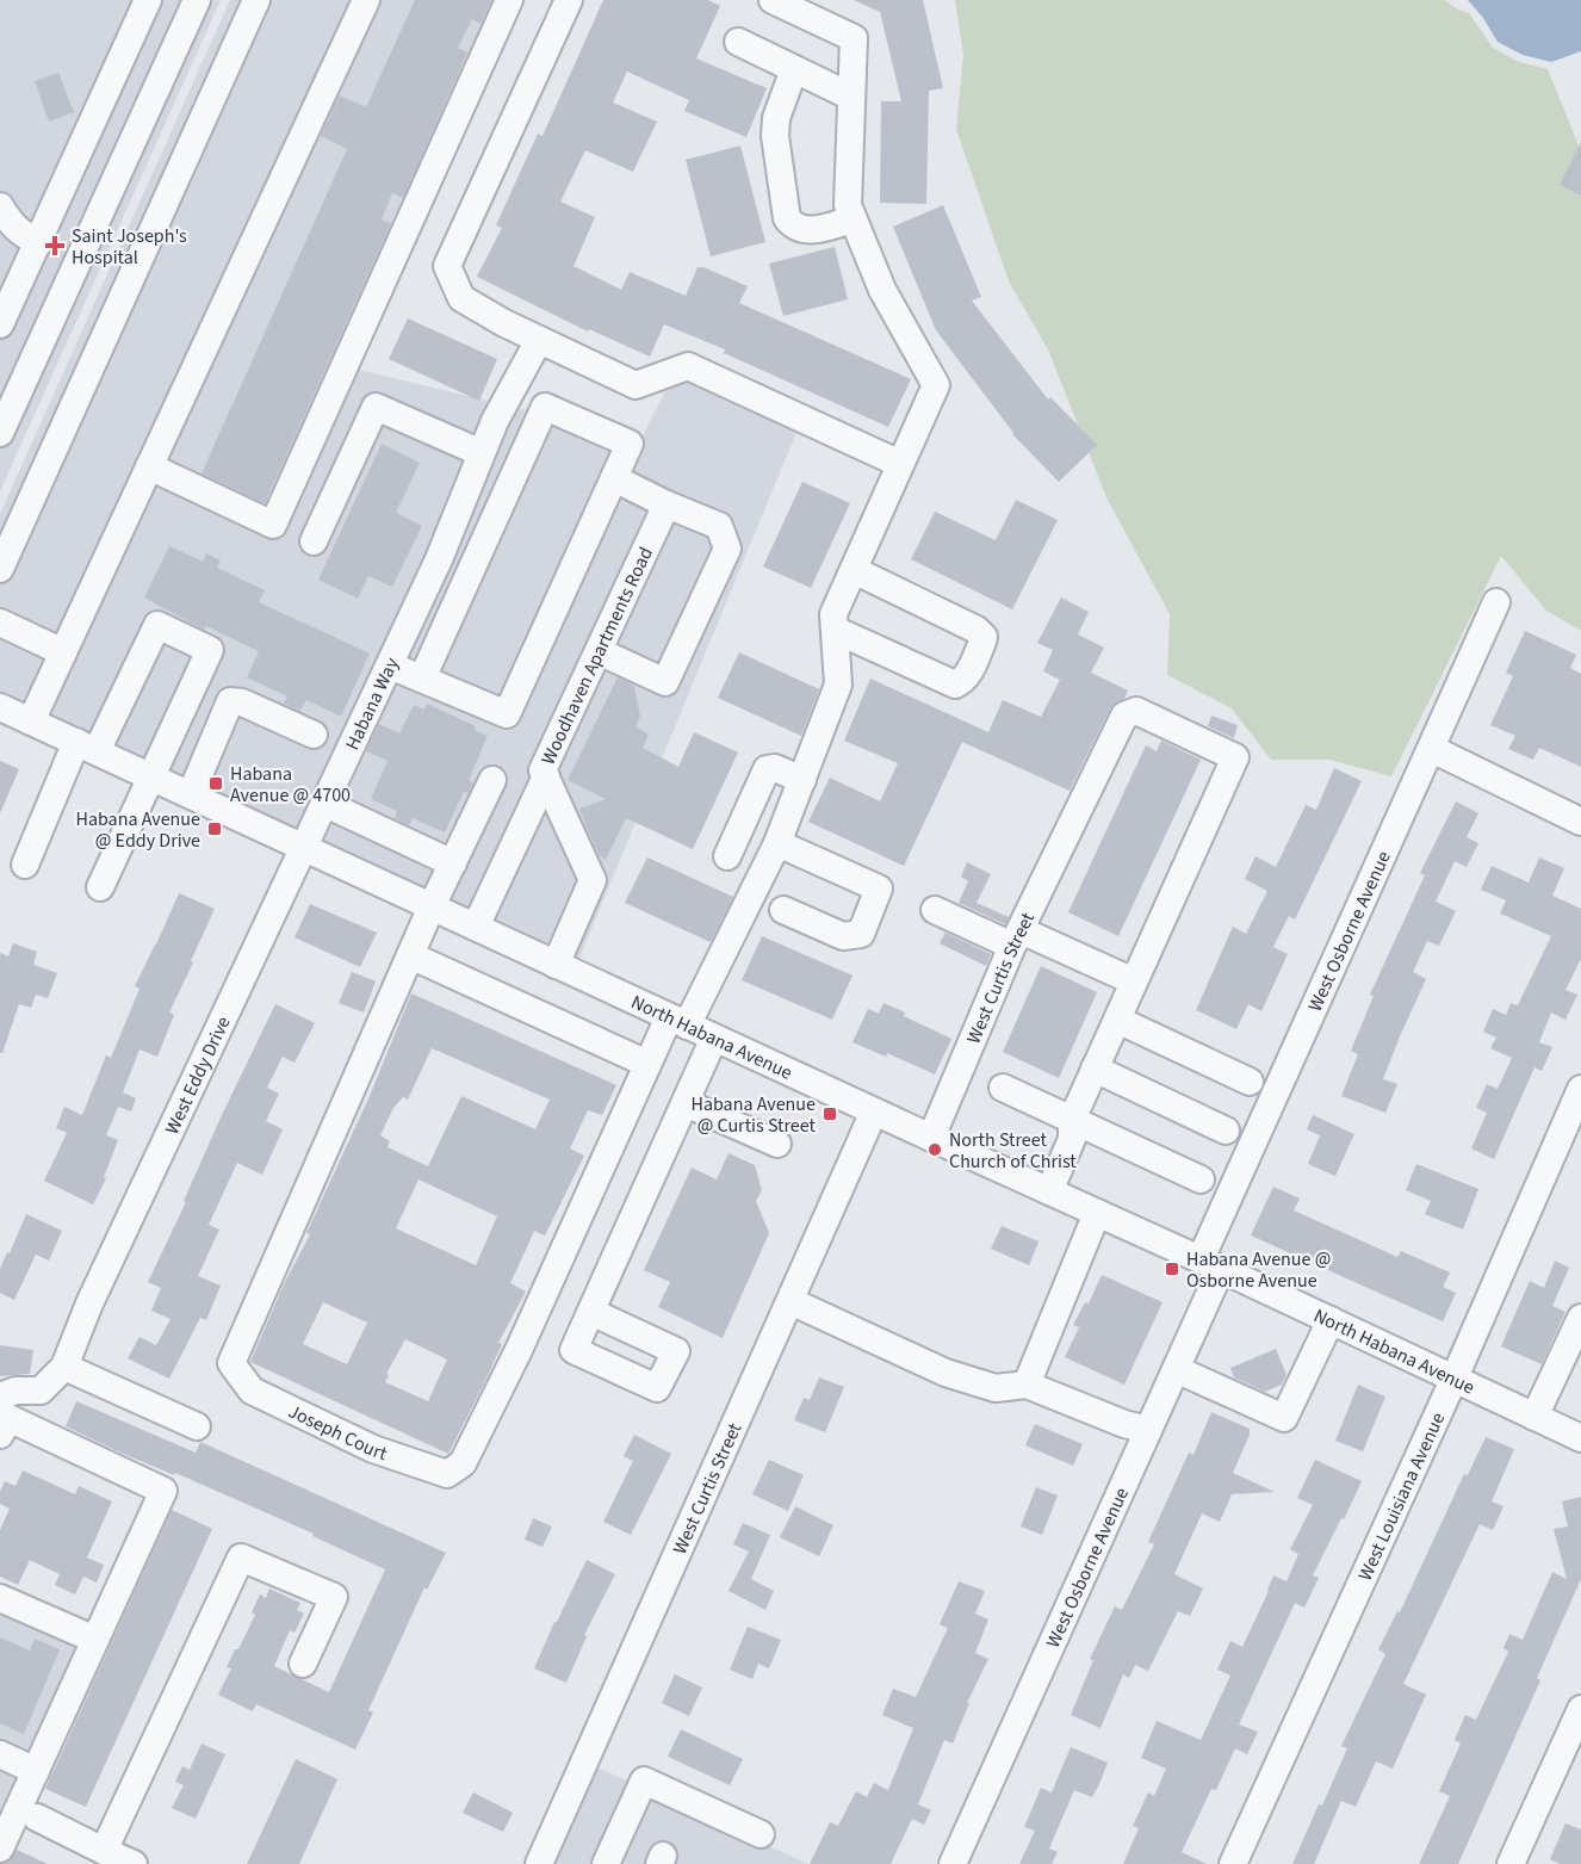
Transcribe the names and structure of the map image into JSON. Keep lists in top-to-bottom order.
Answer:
{
  "streets": {
    "street": [
      "Woodhaven Apartments Road",
      "Habana Way",
      "West Osborne Avenue",
      "West Curtis Street",
      "North Habana Avenue",
      "West Eddy Drive",
      "Joseph Court",
      "West Louisiana Avenue"
    ]
  },
  "crossings": [
    ["Woodhaven Apartments Road", "North Habana Avenue"],
    ["Habana Way", "North Habana Avenue"],
    ["Habana Way", "West Eddy Drive"],
    ["West Osborne Avenue", "North Habana Avenue"],
    ["West Curtis Street", "North Habana Avenue"],
    ["North Habana Avenue", "West Eddy Drive"],
    ["North Habana Avenue", "Joseph Court"],
    ["North Habana Avenue", "West Louisiana Avenue"]
  ],
  "places": {
    "health": ["Saint Joseph's Hospital"],
    "transit": [
      "Habana Avenue @ 4700",
      "Habana Avenue @ Eddy Drive",
      "Habana Avenue @ Curtis Street",
      "Habana Avenue @ Osborne Avenue"
    ],
    "other": ["North Street Church of Christ"]
  }
}
